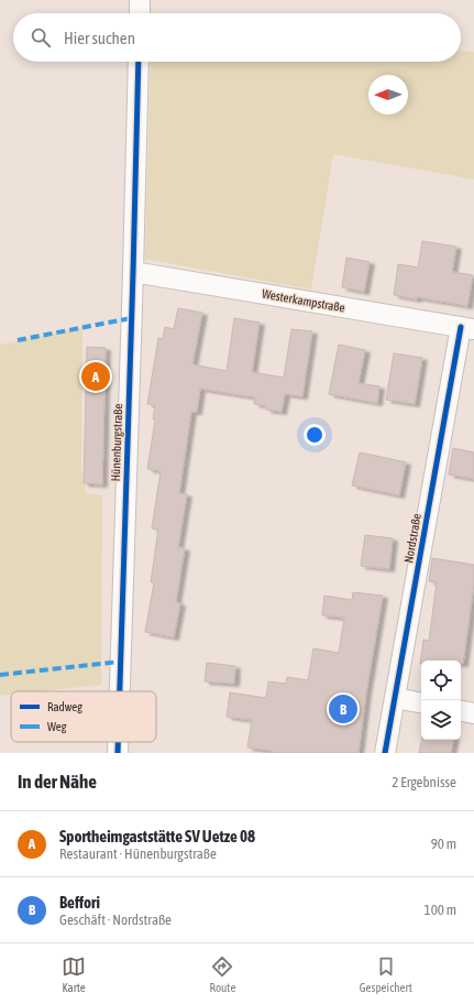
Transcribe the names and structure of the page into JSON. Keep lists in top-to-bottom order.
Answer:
{
  "streets": {
    "street": ["Westerkampstraße", "Hünenburgstraße", "Nordstraße"]
  },
  "crossings": [
    ["Westerkampstraße", "Hünenburgstraße"],
    ["Westerkampstraße", "Nordstraße"]
  ],
  "legend": ["Radweg", "Weg"],
  "north": "left",
  "page": {
    "search": "Hier suchen",
    "pins": ["A", "B"],
    "heading": ["In der Nähe", "2 Ergebnisse"],
    "list": [
      {
        "mark": "A",
        "name": "Sportheimgaststätte SV Uetze 08",
        "note": "Restaurant · Hünenburgstraße",
        "value": "90 m"
      },
      {
        "mark": "B",
        "name": "Beffori",
        "note": "Geschäft · Nordstraße",
        "value": "100 m"
      }
    ],
    "nav": ["Karte", "Route", "Gespeichert"]
  }
}
